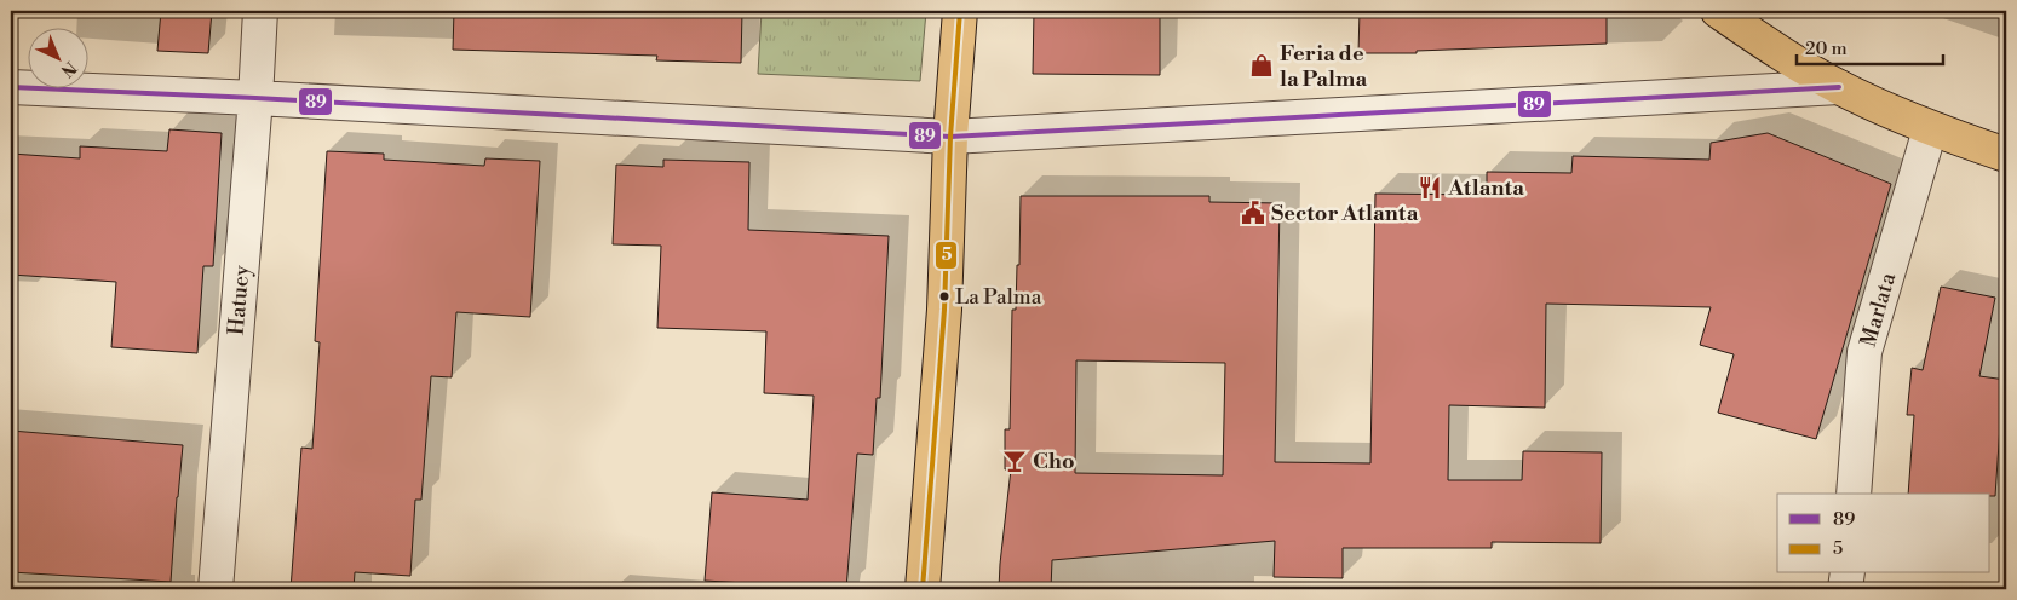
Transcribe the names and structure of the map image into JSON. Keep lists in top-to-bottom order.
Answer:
{
  "streets": {
    "street": ["Hatuey", "Marlata"]
  },
  "places": {
    "shop": ["Feria de la Palma"],
    "restaurant": ["Atlanta"],
    "public building": ["Sector Atlanta"],
    "other": ["La Palma"],
    "bar": ["Cho"]
  },
  "lines": ["transit line 5", "transit line 89"],
  "legend": ["89", "5"],
  "scale_bar": "20 m",
  "north": "bottom right"
}
